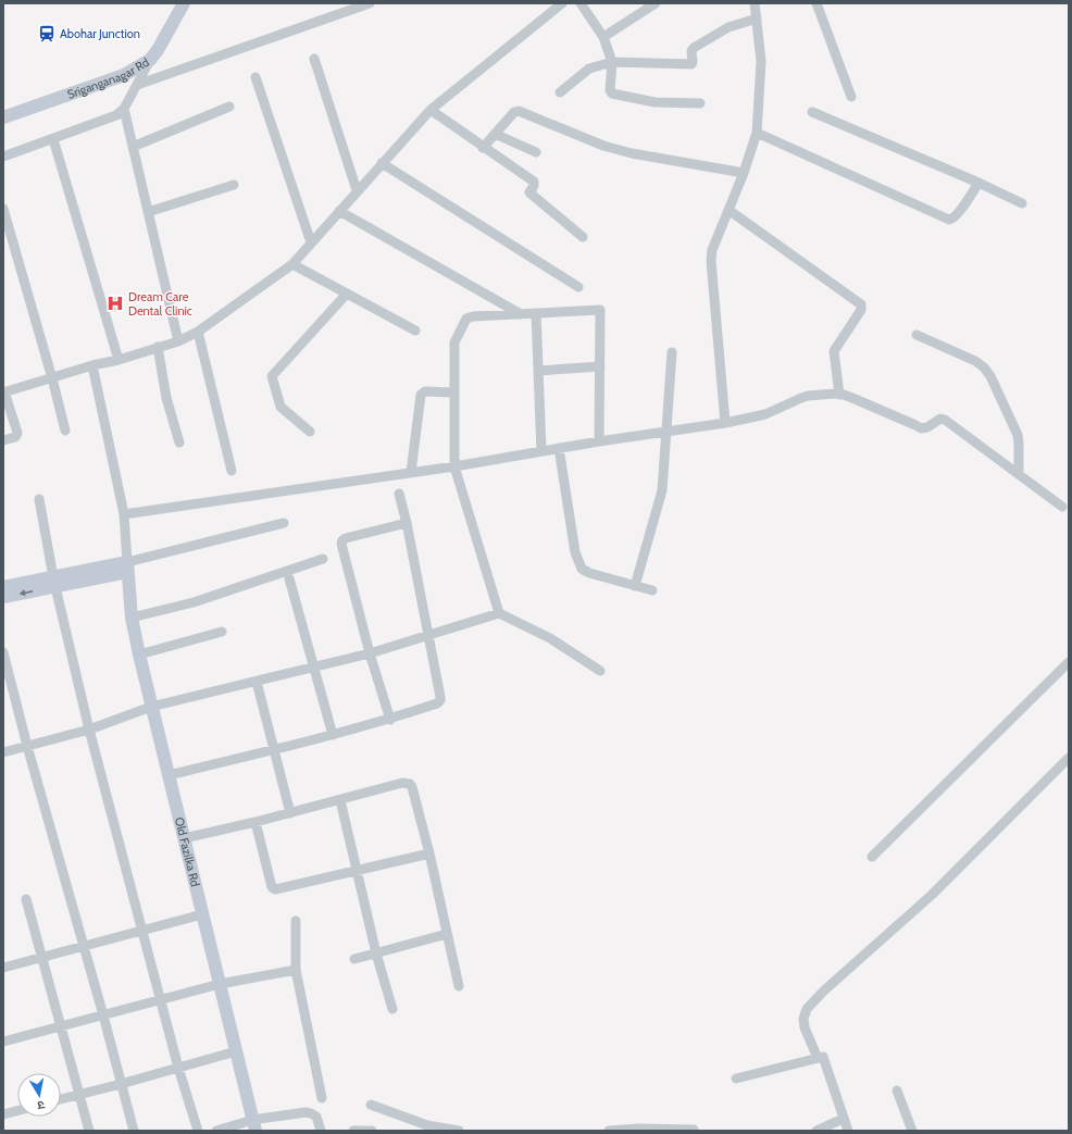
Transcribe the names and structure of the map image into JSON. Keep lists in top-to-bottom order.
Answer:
{
  "streets": {
    "main road": ["Sriganganagar Rd", "Old Fazilka Rd"]
  },
  "places": {
    "station": ["Abohar Junction"],
    "hospital": ["Dream Care Dental Clinic"]
  },
  "north": "bottom"
}
